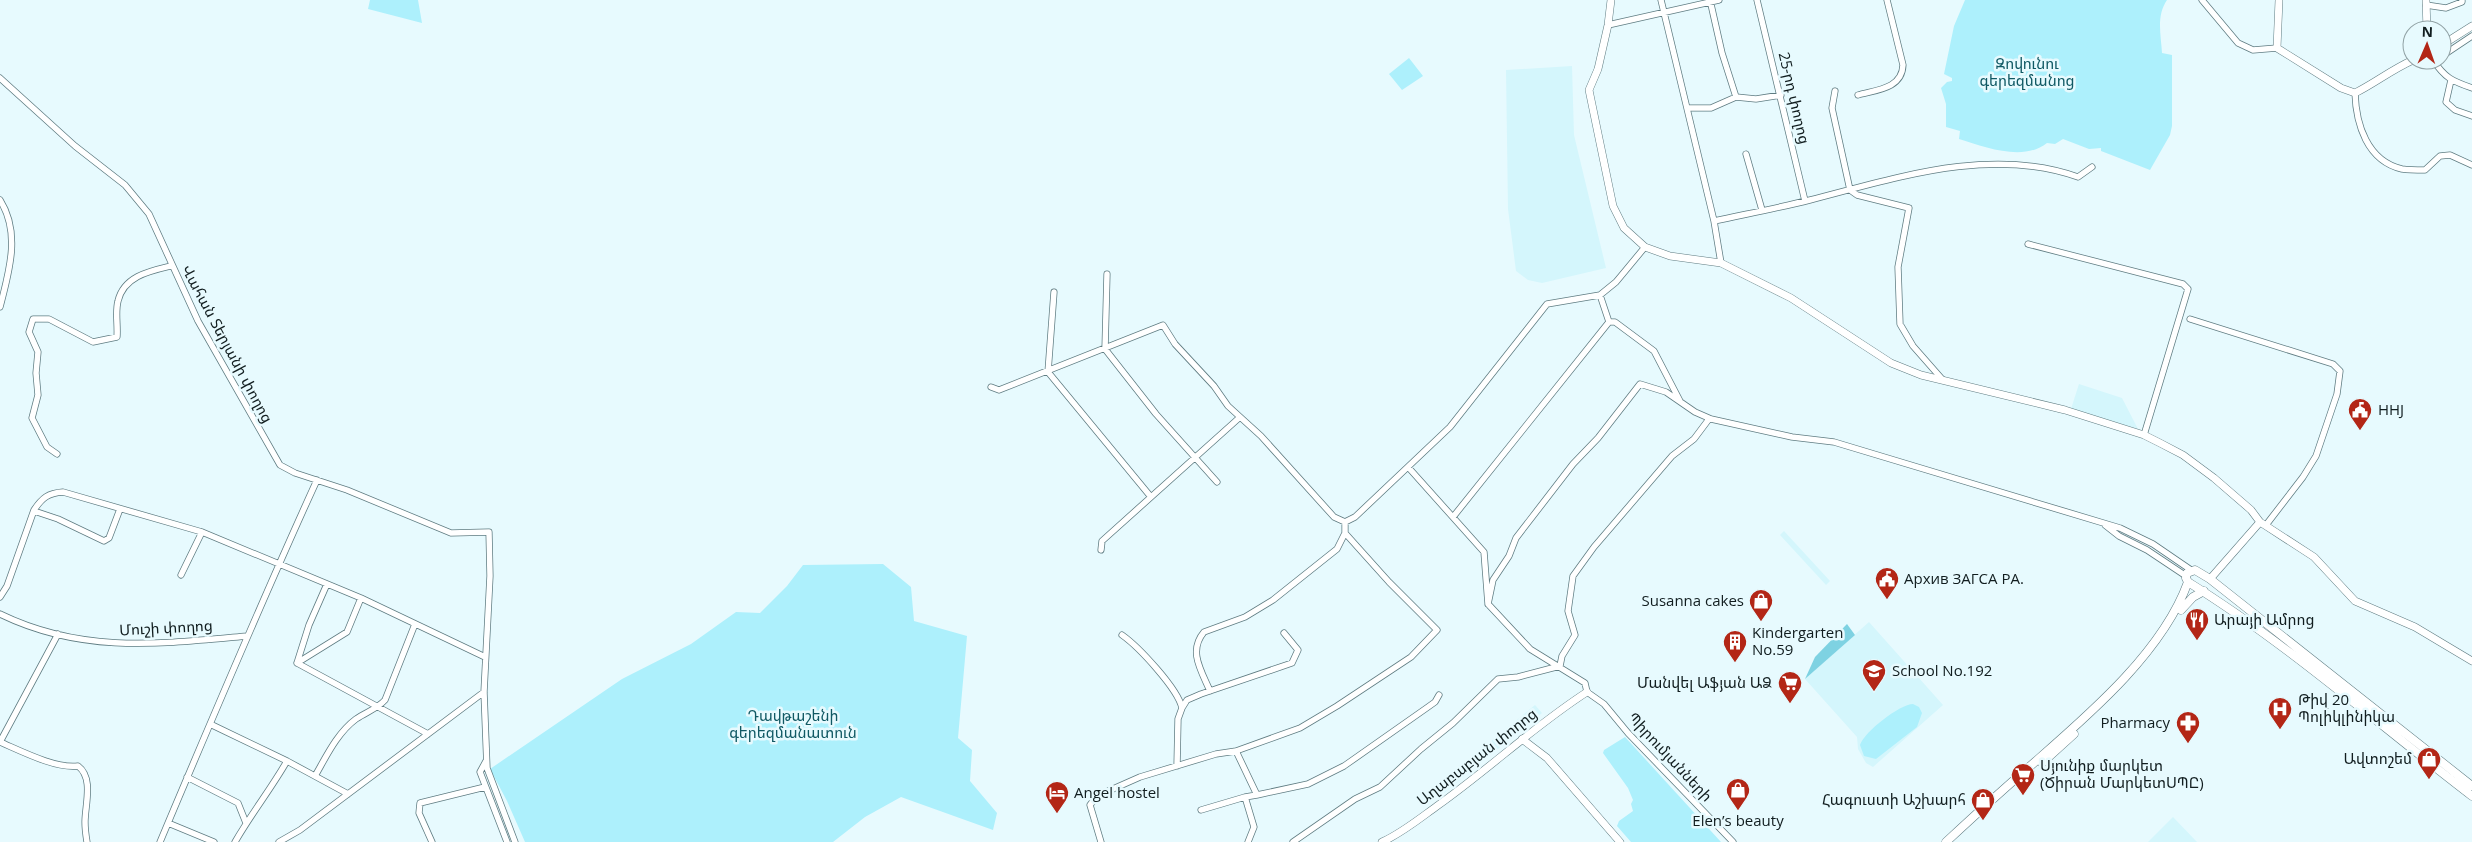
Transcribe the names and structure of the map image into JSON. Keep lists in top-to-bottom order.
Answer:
{
  "streets": {
    "street": [
      "25-րդ փողոց",
      "Վահան Տերյանի փողոց",
      "Մուշի փողոց",
      "Աղաբաբյան փողոց",
      "Պիրումյանների"
    ]
  },
  "crossings": [
    ["Աղաբաբյան փողոց", "Պիրումյանների"]
  ],
  "parks": ["Զովունու գերեզմանոց", "Դավթաշենի գերեզմանատուն"],
  "places": {
    "public building": ["HHJ", "Архив ЗАГСА РА."],
    "shop": [
      "Susanna cakes",
      "Ավտոշեմ",
      "Elen’s beauty",
      "Հագուստի Աշխարհ"
    ],
    "restaurant": ["Արայի Ամրոց"],
    "building": ["Kindergarten No.59"],
    "school or university": ["School No.192"],
    "supermarket": ["Մանվել Աֆյան ԱՁ", "Սյունիք մարկետ (Ծիրան ՄարկետՍՊԸ)"],
    "hospital": ["Թիվ 20 Պոլիկլինիկա"],
    "pharmacy": ["Pharmacy"],
    "hotel": ["Angel hostel"]
  },
  "north": "top"
}
